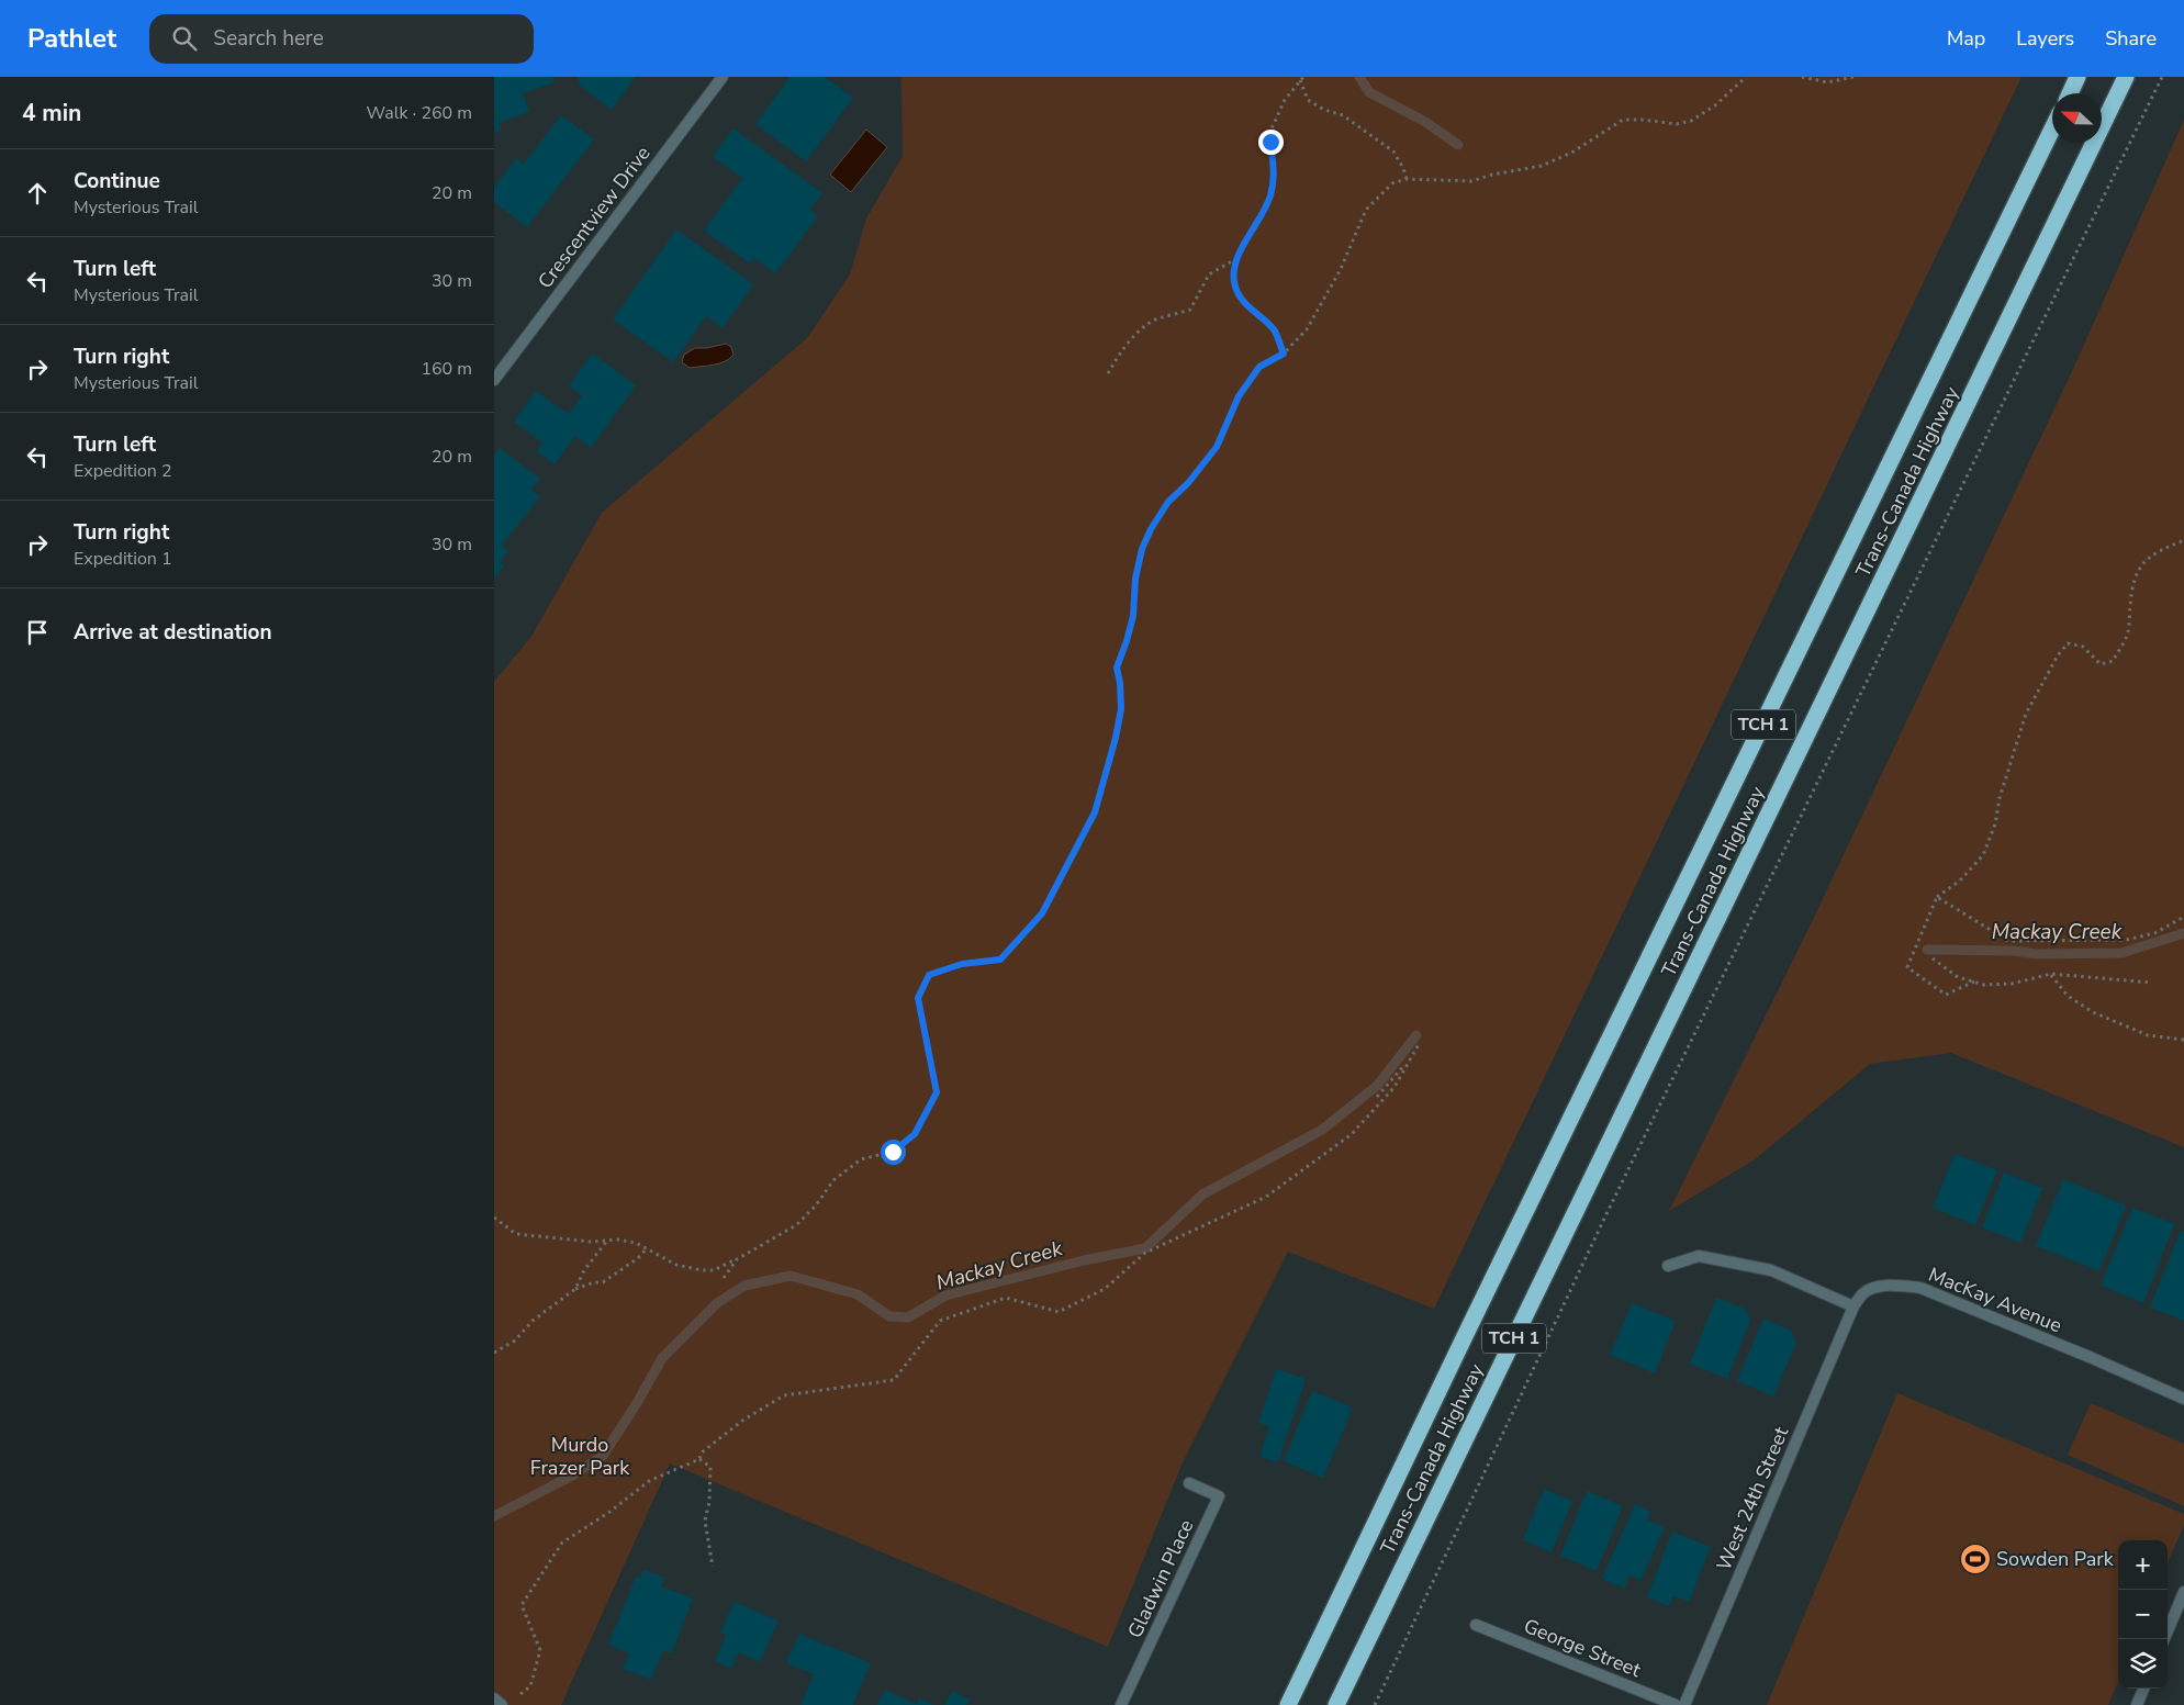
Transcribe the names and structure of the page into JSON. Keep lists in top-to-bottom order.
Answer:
{
  "streets": {
    "highway": ["Trans-Canada Highway", "TCH 1"],
    "street": [
      "Crescentview Drive",
      "MacKay Avenue",
      "West 24th Street",
      "Gladwin Place",
      "George Street"
    ]
  },
  "crossings": [
    ["MacKay Avenue", "West 24th Street"]
  ],
  "water": ["Mackay Creek"],
  "parks": ["Murdo Frazer Park"],
  "places": {
    "sports": ["Sowden Park"]
  },
  "north": "left",
  "page": {
    "header": "Pathlet",
    "search": "Search here",
    "nav": ["Map", "Layers", "Share"],
    "heading": ["4 min", "Walk · 260 m"],
    "list": [
      ["Continue", "Mysterious Trail", "20 m"],
      ["Turn left", "Mysterious Trail", "30 m"],
      ["Turn right", "Mysterious Trail", "160 m"],
      ["Turn left", "Expedition 2", "20 m"],
      ["Turn right", "Expedition 1", "30 m"],
      "Arrive at destination"
    ],
    "map_buttons": ["+", "−"]
  }
}
